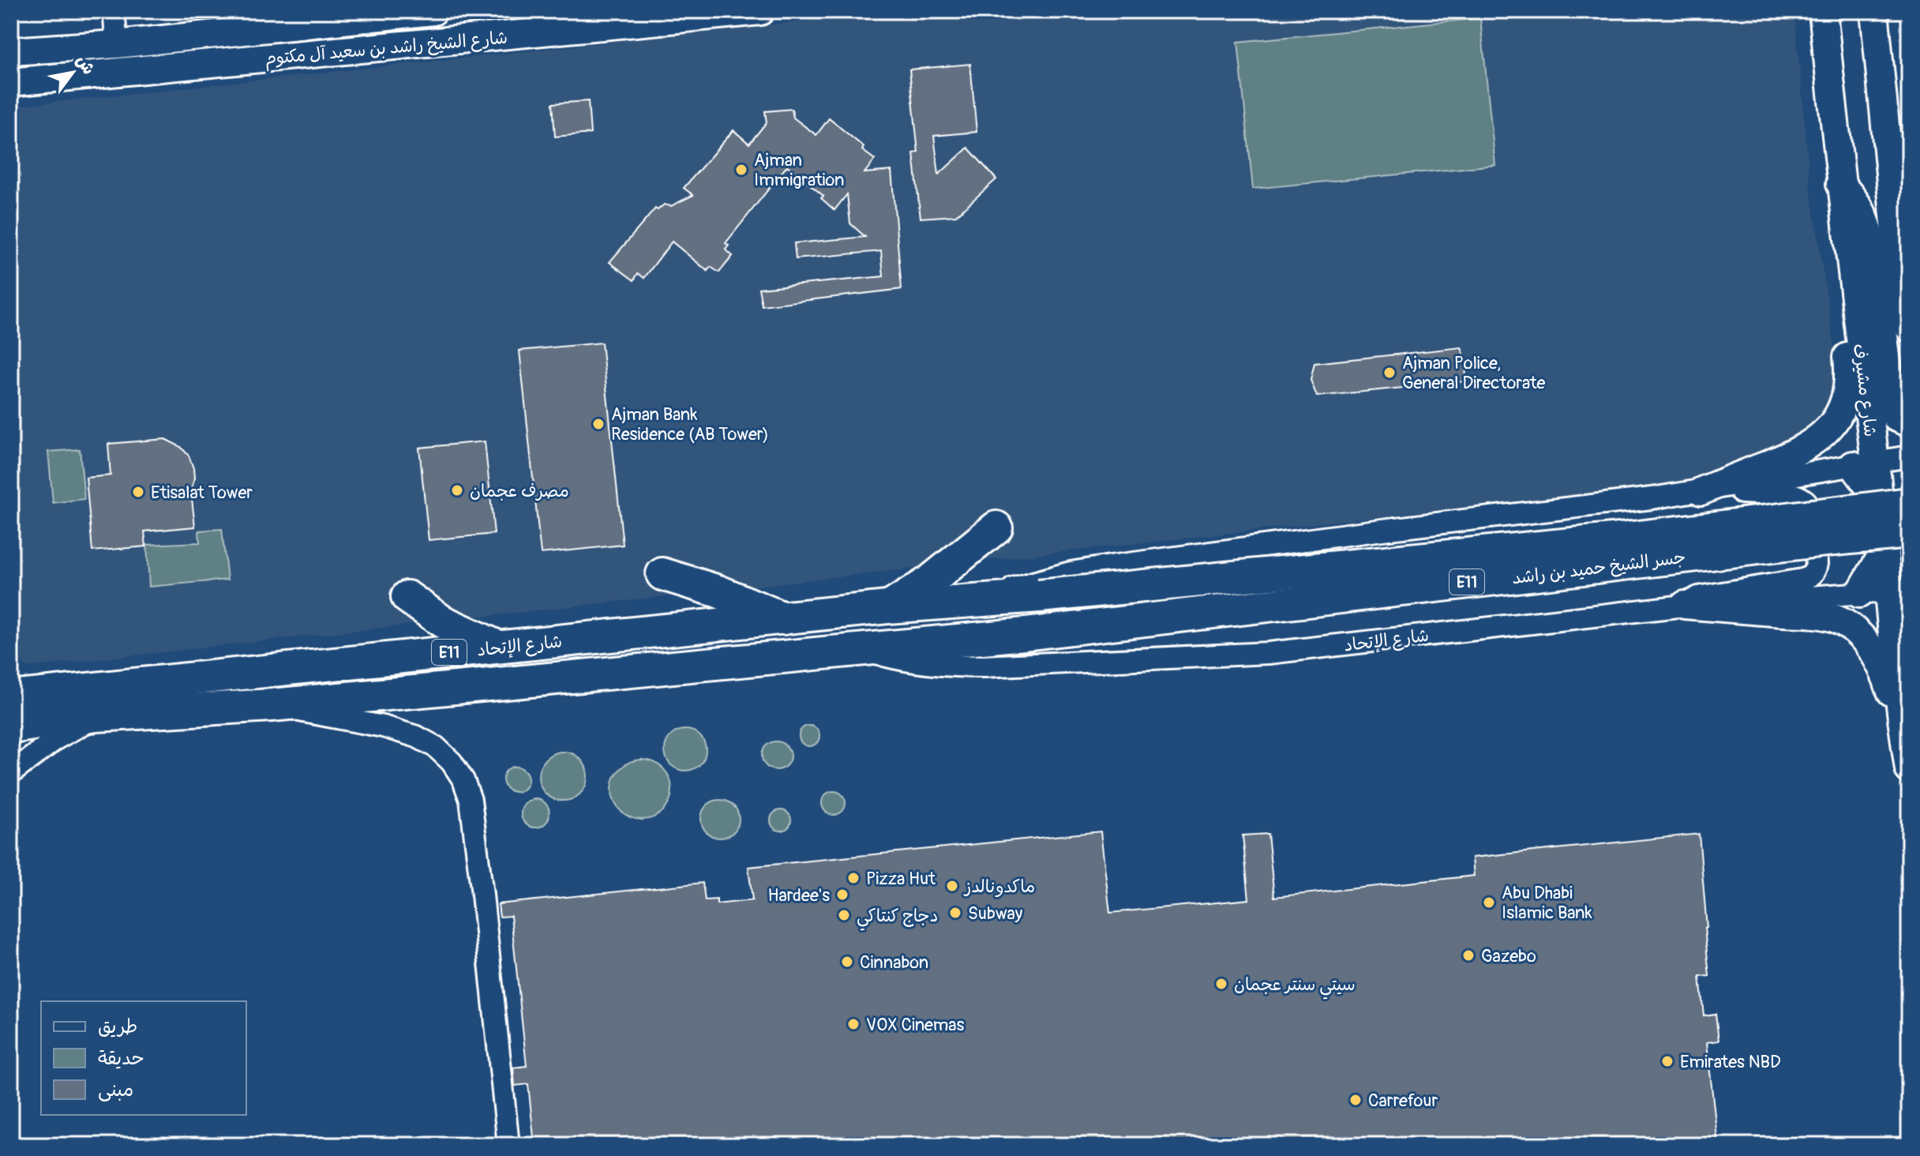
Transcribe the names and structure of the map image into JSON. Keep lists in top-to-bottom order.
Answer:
{
  "streets": {
    "highway": ["جسر الشيخ حميد بن راشد", "E11", "شارع الإتحاد"],
    "main road": ["شارع الشيخ راشد بن سعيد آل مكتوم", "شارع مشيرف"]
  },
  "crossings": [
    ["شارع مشيرف", "شارع الإتحاد"],
    ["جسر الشيخ حميد بن راشد", "شارع الإتحاد"]
  ],
  "places": [
    "Ajman Immigration",
    "Ajman Police, General Directorate",
    "Ajman Bank Residence (AB Tower)",
    "مصرف عجمان",
    "Etisalat Tower",
    "Pizza Hut",
    "ماكدونالدز",
    "Hardee's",
    "Abu Dhabi Islamic Bank",
    "Subway",
    "دجاج كنتاكي",
    "Gazebo",
    "Cinnabon",
    "سيتي سنتر عجمان",
    "VOX Cinemas",
    "Emirates NBD",
    "Carrefour"
  ],
  "legend": ["طريق", "حديقة", "مبنى"],
  "north": "top right"
}
